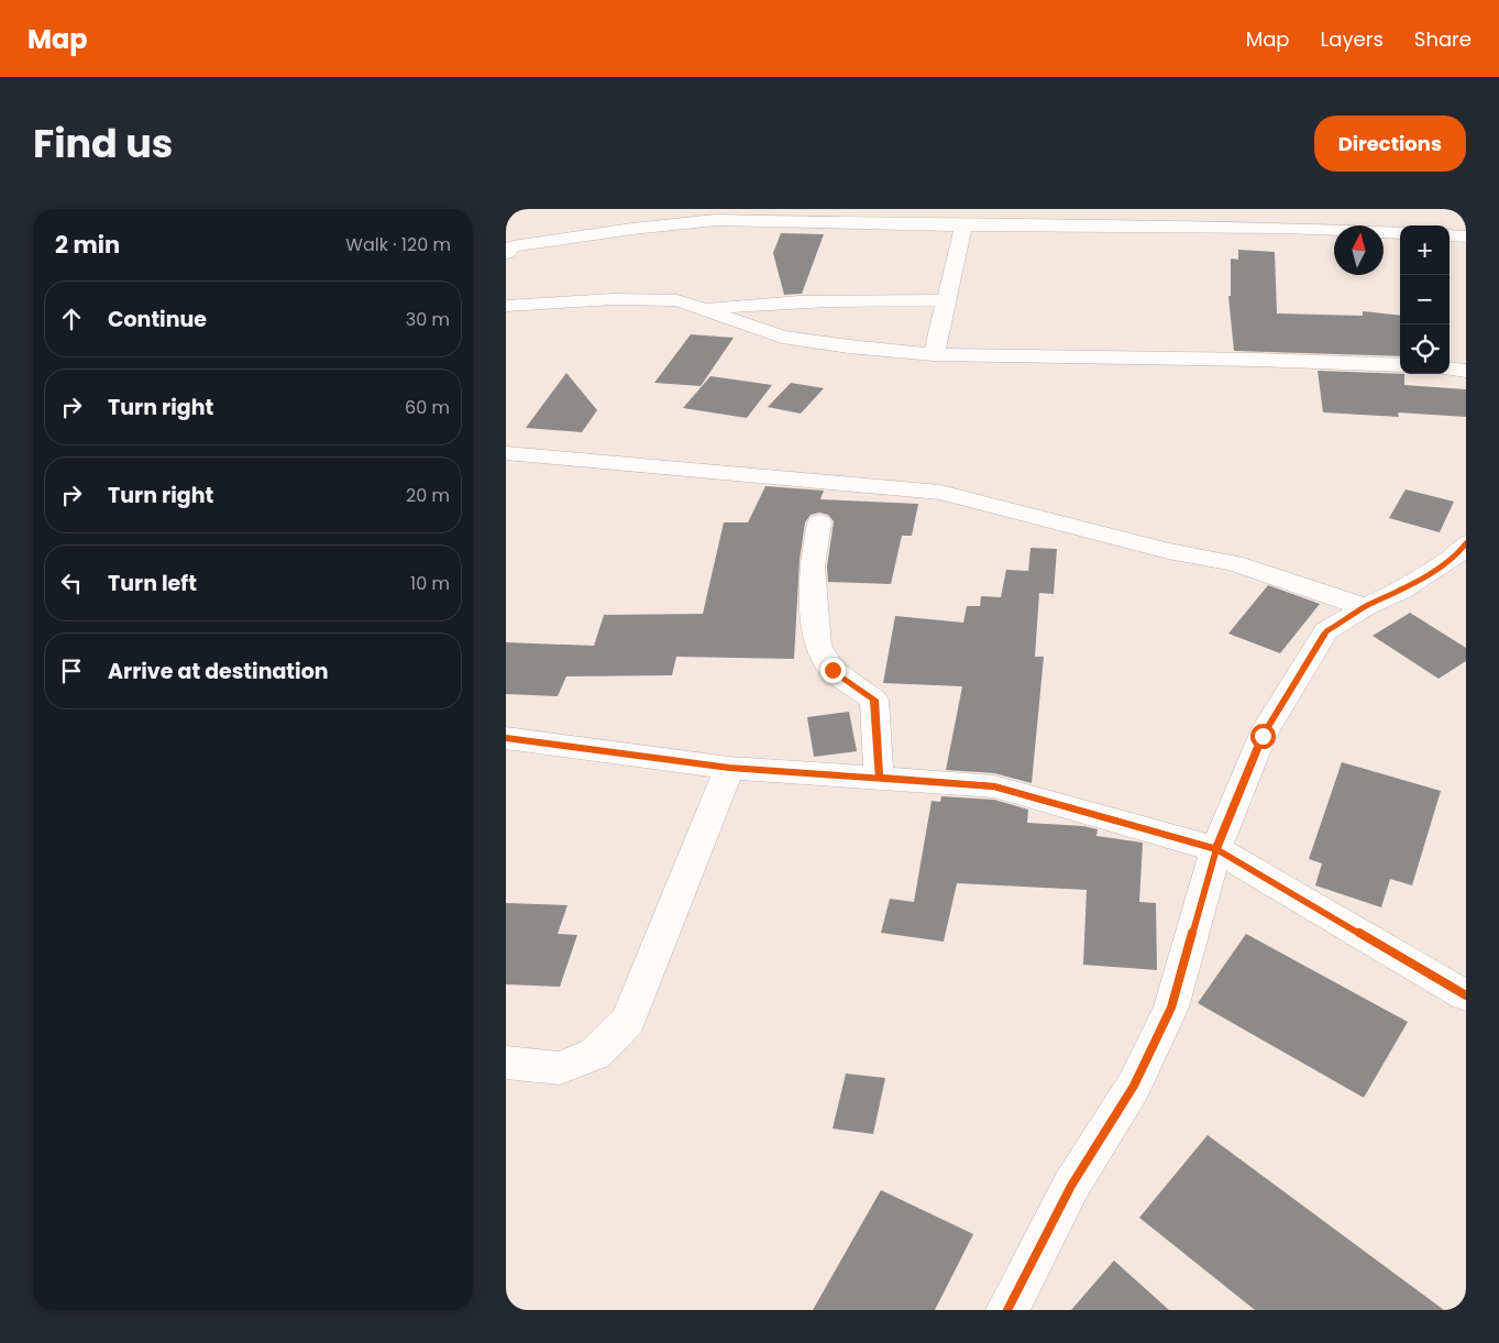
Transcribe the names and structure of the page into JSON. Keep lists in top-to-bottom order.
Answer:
{
  "north": "top",
  "page": {
    "header": "Map",
    "nav": ["Map", "Layers", "Share"],
    "title": "Find us",
    "buttons": "Directions",
    "heading": ["2 min", "Walk · 120 m"],
    "map_buttons": ["+", "−"],
    "list": [
      ["Continue", "30 m"],
      ["Turn right", "60 m"],
      ["Turn right", "20 m"],
      ["Turn left", "10 m"],
      "Arrive at destination"
    ]
  }
}
